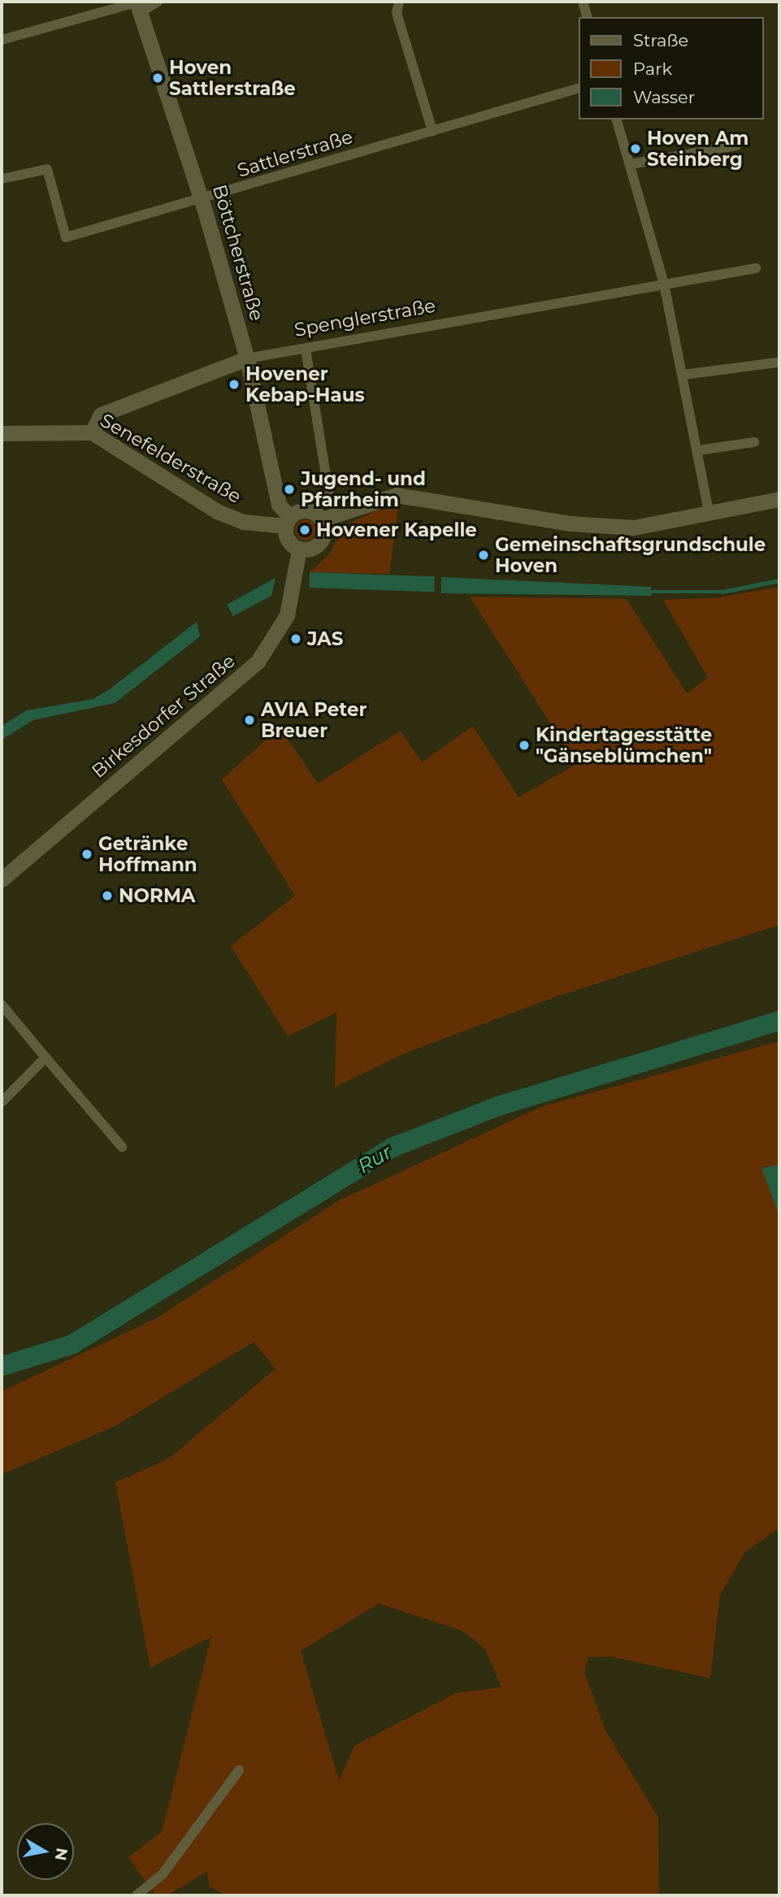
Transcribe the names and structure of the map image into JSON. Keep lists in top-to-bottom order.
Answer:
{
  "streets": {
    "main road": [
      "Böttcherstraße",
      "Spenglerstraße",
      "Senefelderstraße",
      "Birkesdorfer Straße"
    ],
    "street": ["Sattlerstraße"]
  },
  "crossings": [
    ["Sattlerstraße", "Böttcherstraße"],
    ["Böttcherstraße", "Spenglerstraße"],
    ["Böttcherstraße", "Senefelderstraße"],
    ["Böttcherstraße", "Birkesdorfer Straße"],
    ["Spenglerstraße", "Senefelderstraße"],
    ["Senefelderstraße", "Birkesdorfer Straße"]
  ],
  "water": ["Rur"],
  "places": [
    "Hoven Sattlerstraße",
    "Hoven Am Steinberg",
    "Hovener Kebap-Haus",
    "Jugend- und Pfarrheim",
    "Hovener Kapelle",
    "Gemeinschaftsgrundschule Hoven",
    "JAS",
    "AVIA Peter Breuer",
    "Kindertagesstätte \"Gänseblümchen\"",
    "Getränke Hoffmann",
    "NORMA"
  ],
  "legend": ["Straße", "Park", "Wasser"],
  "north": "right"
}
